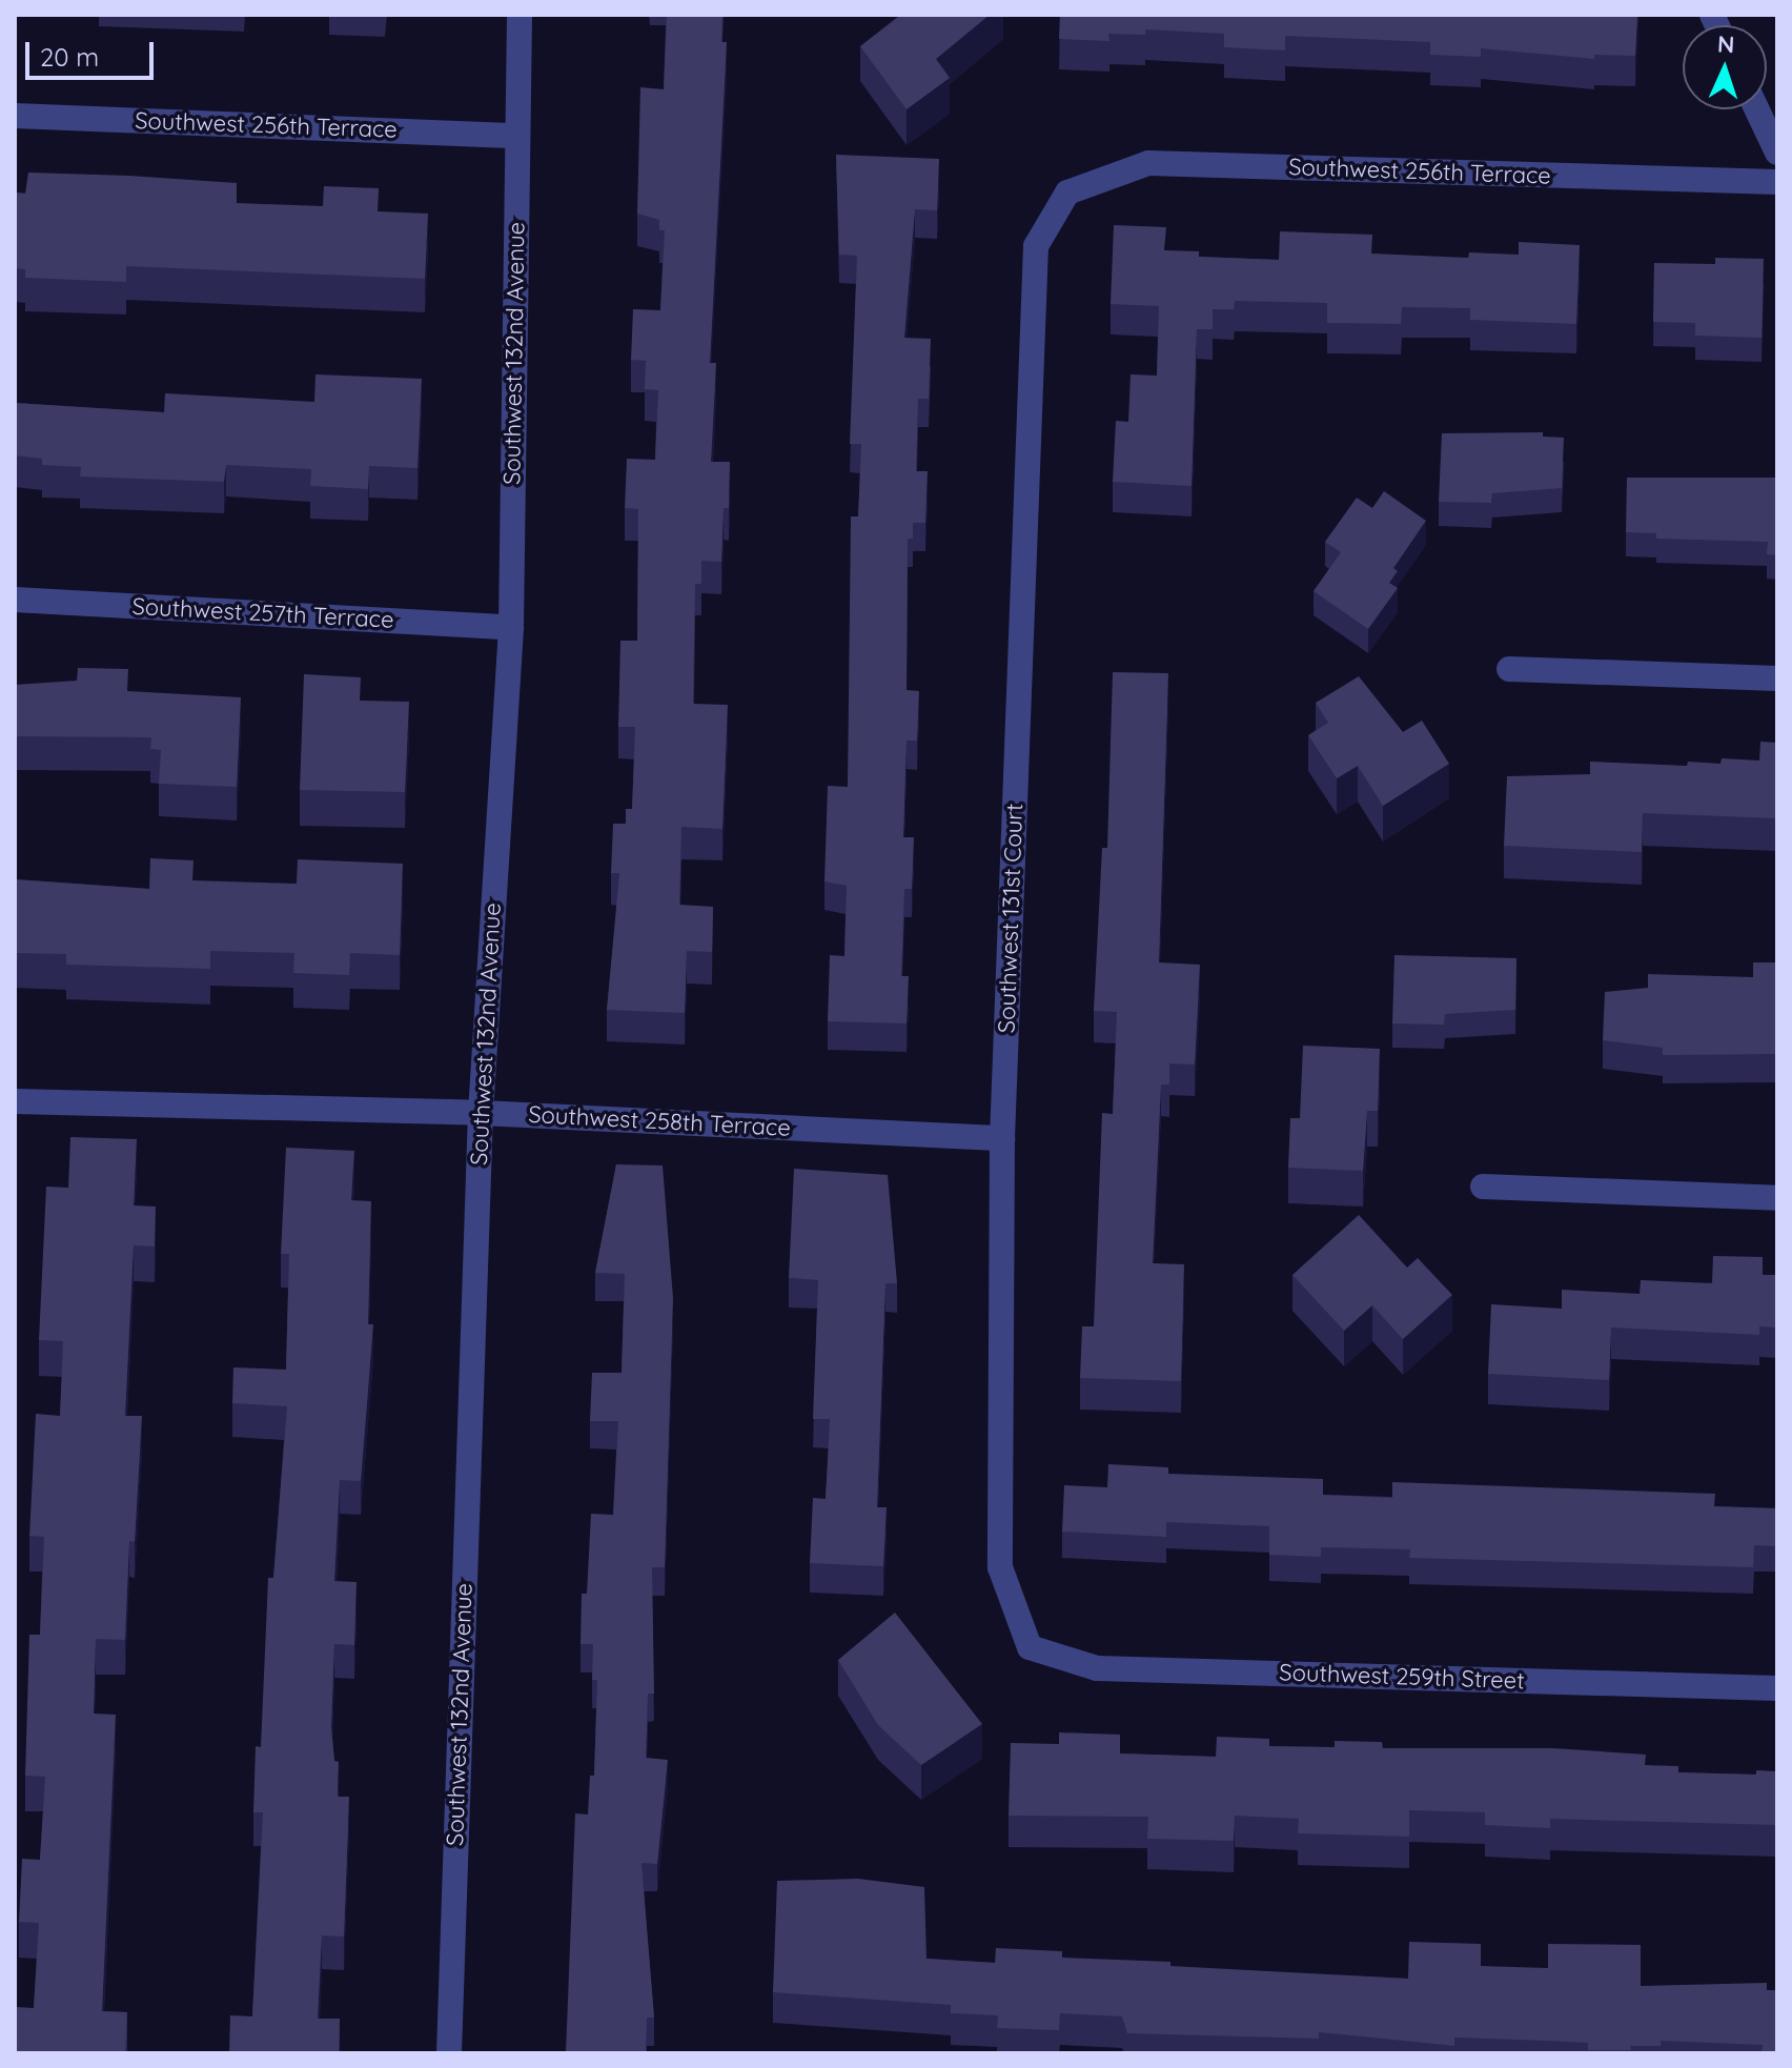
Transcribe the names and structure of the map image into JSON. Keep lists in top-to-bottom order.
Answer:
{
  "streets": {
    "street": [
      "Southwest 256th Terrace",
      "Southwest 132nd Avenue",
      "Southwest 257th Terrace",
      "Southwest 131st Court",
      "Southwest 258th Terrace",
      "Southwest 259th Street"
    ]
  },
  "crossings": [
    ["Southwest 256th Terrace", "Southwest 132nd Avenue"],
    ["Southwest 256th Terrace", "Southwest 131st Court"],
    ["Southwest 132nd Avenue", "Southwest 257th Terrace"],
    ["Southwest 132nd Avenue", "Southwest 258th Terrace"],
    ["Southwest 131st Court", "Southwest 258th Terrace"],
    ["Southwest 131st Court", "Southwest 259th Street"]
  ],
  "scale_bar": "20 m",
  "north": "top"
}
